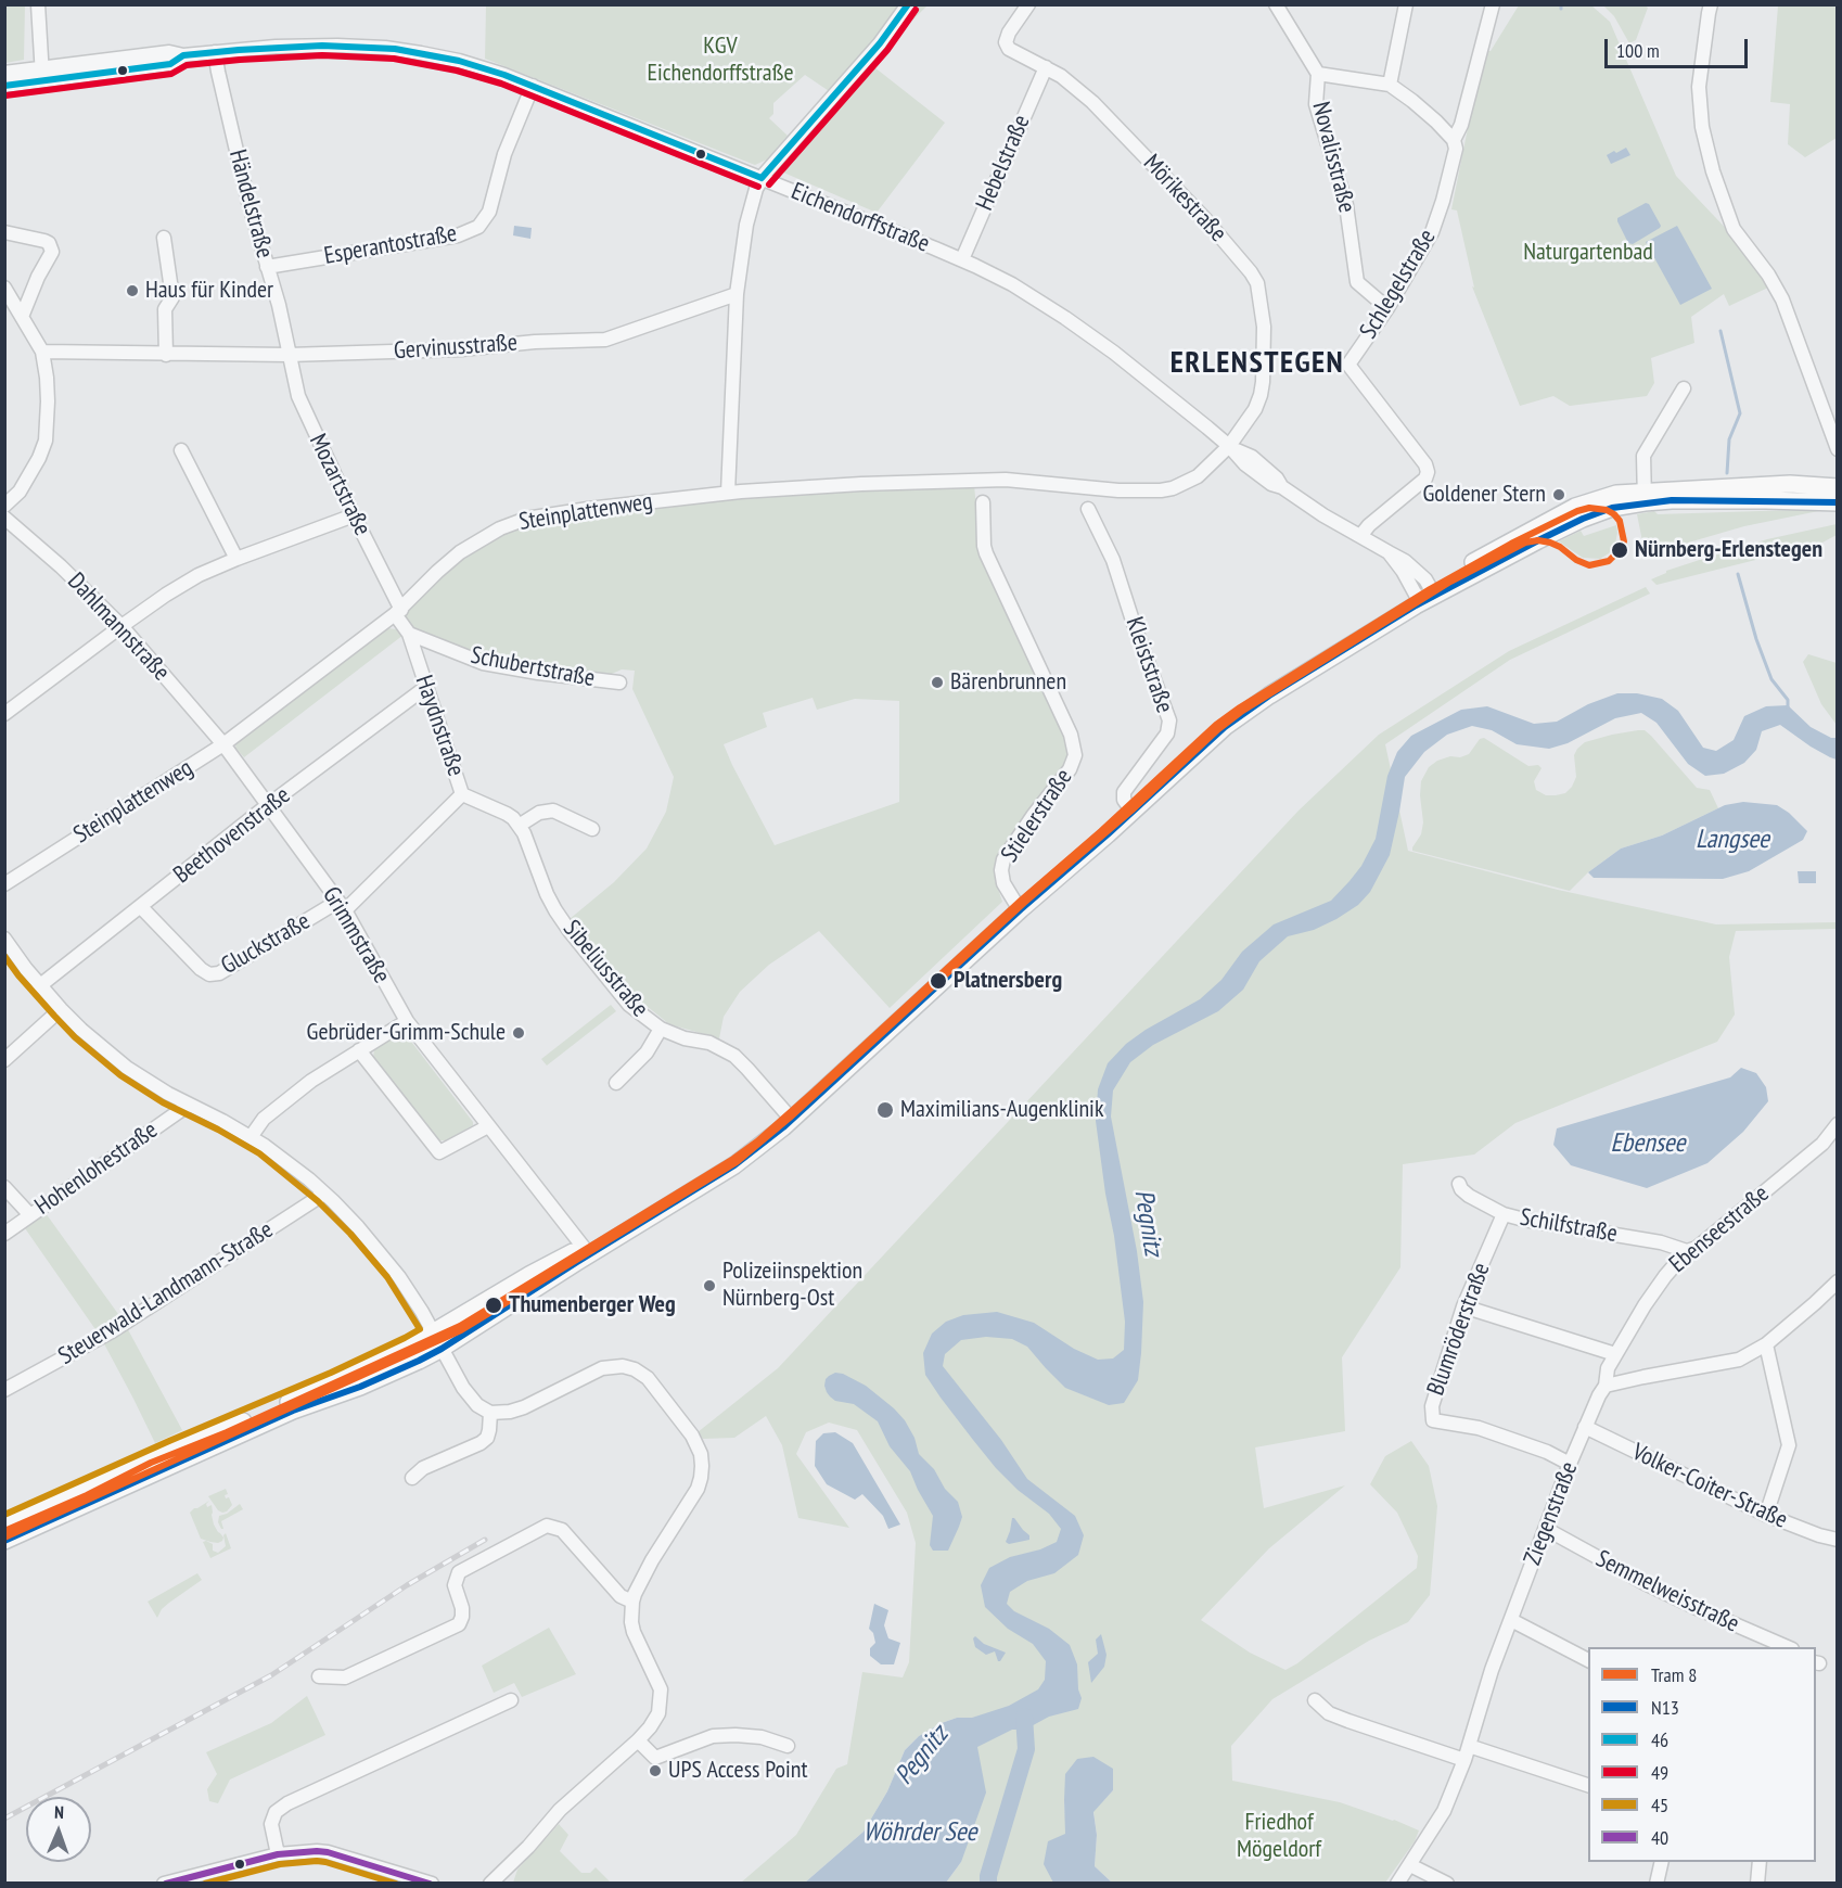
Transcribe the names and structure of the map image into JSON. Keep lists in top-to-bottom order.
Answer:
{
  "streets": {
    "street": [
      "Novalisstraße",
      "Hebelstraße",
      "Mörikestraße",
      "Händelstraße",
      "Eichendorffstraße",
      "Esperantostraße",
      "Schlegelstraße",
      "Gervinusstraße",
      "Mozartstraße",
      "Steinplattenweg",
      "Dahlmannstraße",
      "Kleiststraße",
      "Schubertstraße",
      "Haydnstraße",
      "Stielerstraße",
      "Beethovenstraße",
      "Grimmstraße",
      "Gluckstraße",
      "Sibeliusstraße",
      "Hohenlohestraße",
      "Schilfstraße",
      "Ebenseestraße",
      "Steuerwald-Landmann-Straße",
      "Blumröderstraße",
      "Volker-Coiter-Straße",
      "Ziegenstraße",
      "Semmelweisstraße"
    ]
  },
  "crossings": [
    ["Novalisstraße", "Schlegelstraße"],
    ["Hebelstraße", "Mörikestraße"],
    ["Hebelstraße", "Eichendorffstraße"],
    ["Mörikestraße", "Eichendorffstraße"],
    ["Mörikestraße", "Steinplattenweg"],
    ["Händelstraße", "Eichendorffstraße"],
    ["Händelstraße", "Esperantostraße"],
    ["Händelstraße", "Gervinusstraße"],
    ["Händelstraße", "Mozartstraße"],
    ["Eichendorffstraße", "Esperantostraße"],
    ["Eichendorffstraße", "Schlegelstraße"],
    ["Eichendorffstraße", "Steinplattenweg"],
    ["Gervinusstraße", "Mozartstraße"],
    ["Mozartstraße", "Steinplattenweg"],
    ["Mozartstraße", "Haydnstraße"],
    ["Steinplattenweg", "Dahlmannstraße"],
    ["Steinplattenweg", "Haydnstraße"],
    ["Steinplattenweg", "Grimmstraße"],
    ["Dahlmannstraße", "Grimmstraße"],
    ["Schubertstraße", "Haydnstraße"],
    ["Haydnstraße", "Beethovenstraße"],
    ["Haydnstraße", "Grimmstraße"],
    ["Haydnstraße", "Gluckstraße"],
    ["Haydnstraße", "Sibeliusstraße"],
    ["Beethovenstraße", "Grimmstraße"],
    ["Beethovenstraße", "Gluckstraße"],
    ["Grimmstraße", "Gluckstraße"],
    ["Schilfstraße", "Ebenseestraße"],
    ["Schilfstraße", "Blumröderstraße"],
    ["Ebenseestraße", "Ziegenstraße"],
    ["Blumröderstraße", "Ziegenstraße"],
    ["Volker-Coiter-Straße", "Ziegenstraße"],
    ["Ziegenstraße", "Semmelweisstraße"]
  ],
  "districts": ["ERLENSTEGEN"],
  "water": [
    "Langsee",
    "Ebensee",
    "Pegnitz",
    "Wöhrder See"
  ],
  "parks": ["KGV Eichendorffstraße", "Naturgartenbad", "Friedhof Mögeldorf"],
  "places": [
    "Haus für Kinder",
    "Goldener Stern",
    "Nürnberg-Erlenstegen",
    "Bärenbrunnen",
    "Platnersberg",
    "Gebrüder-Grimm-Schule",
    "Maximilians-Augenklinik",
    "Polizeiinspektion Nürnberg-Ost",
    "Thumenberger Weg",
    "UPS Access Point"
  ],
  "lines": [
    "transit line 46",
    "transit line 49",
    "transit line N13",
    "tram line 8",
    "transit line 45",
    "transit line 40"
  ],
  "legend": [
    "Tram 8",
    "N13",
    "46",
    "49",
    "45",
    "40"
  ],
  "scale_bar": "100 m",
  "north": "top"
}
